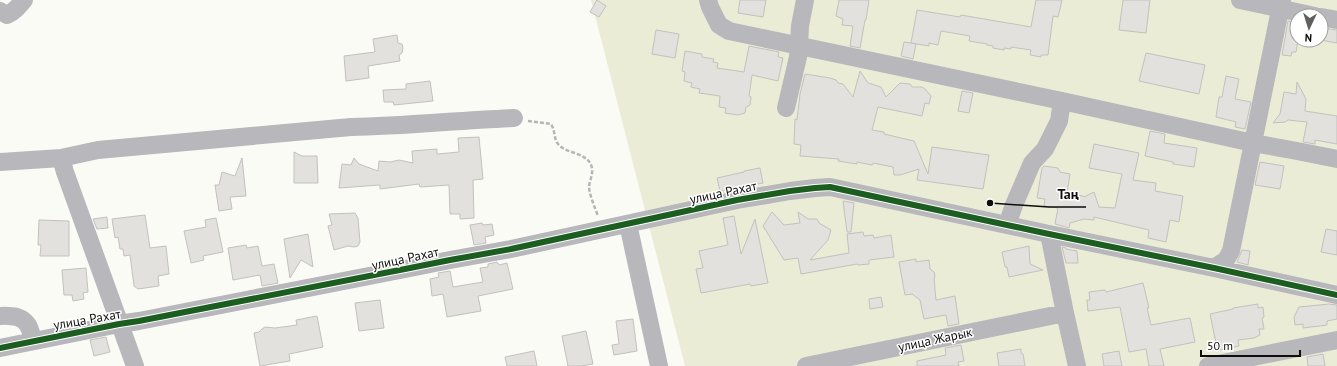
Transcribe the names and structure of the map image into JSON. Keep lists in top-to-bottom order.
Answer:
{
  "streets": {
    "street": ["улица Рахат", "улица Жарык"]
  },
  "places": ["Таң"],
  "scale_bar": "50 m",
  "north": "bottom"
}
